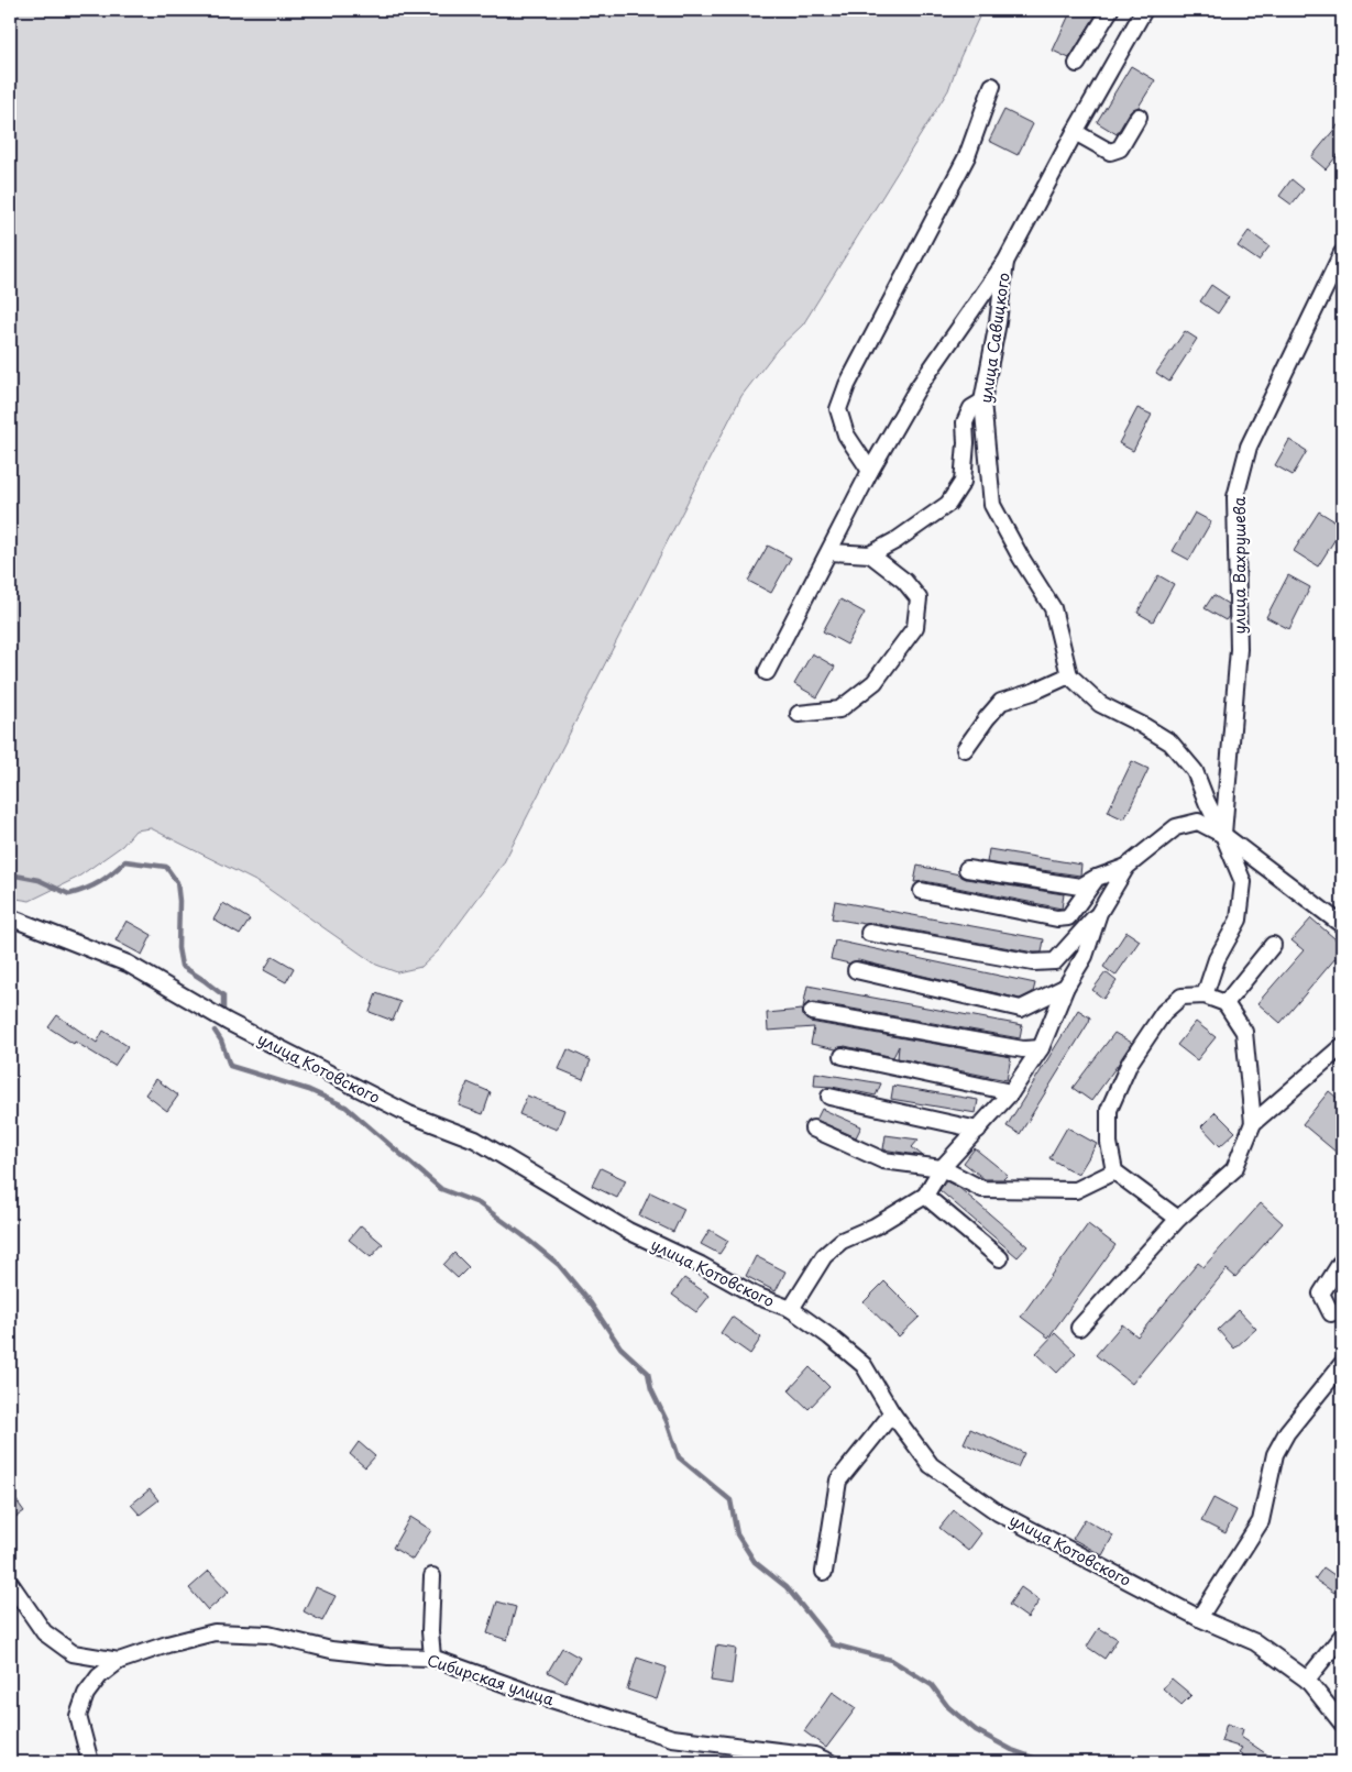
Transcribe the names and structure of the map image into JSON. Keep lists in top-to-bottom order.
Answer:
{
  "streets": {
    "street": [
      "улица Савицкого",
      "улица Вахрушева",
      "улица Котовского",
      "Сибирская улица"
    ]
  }
}
